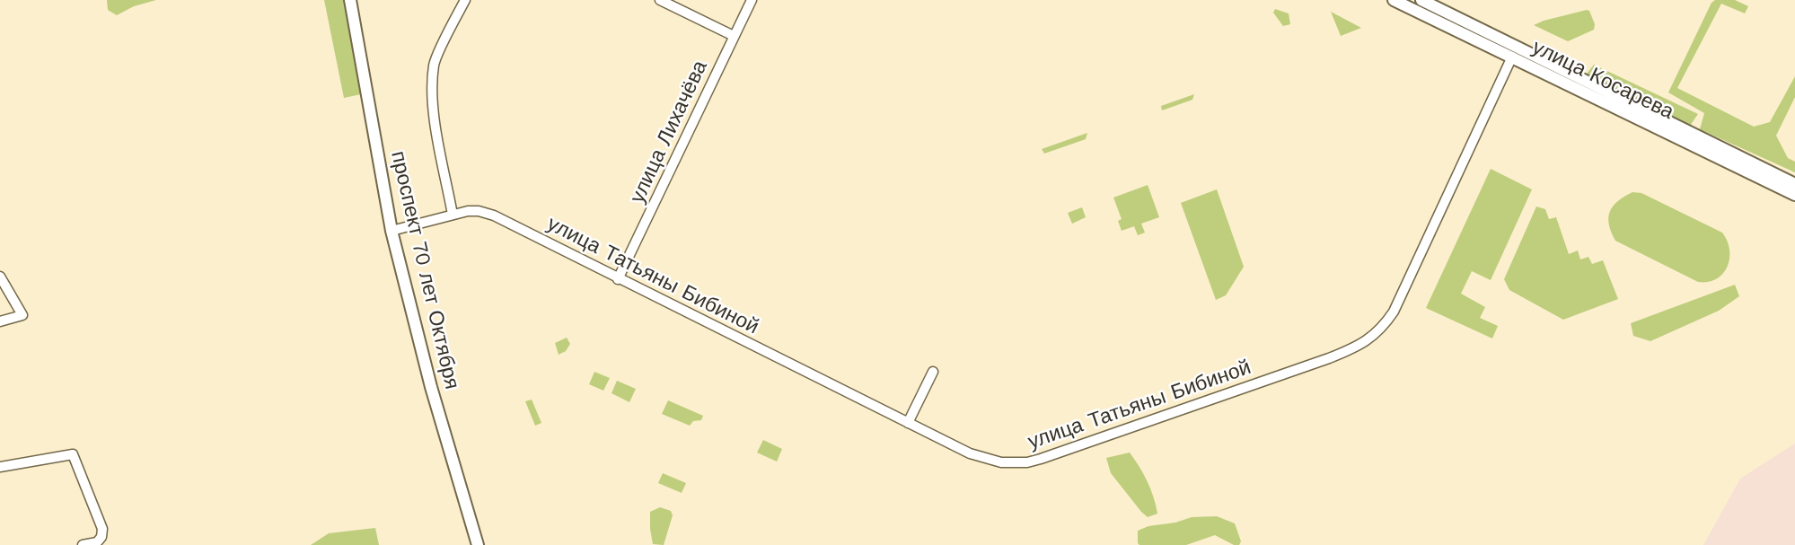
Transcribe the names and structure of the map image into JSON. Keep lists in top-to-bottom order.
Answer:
{
  "streets": {
    "main road": ["улица Косарева", "проспект 70 лет Октября"],
    "street": ["улица Лихачёва", "улица Татьяны Бибиной"]
  },
  "crossings": [
    ["улица Косарева", "улица Татьяны Бибиной"],
    ["улица Лихачёва", "улица Татьяны Бибиной"],
    ["проспект 70 лет Октября", "улица Татьяны Бибиной"]
  ]
}
